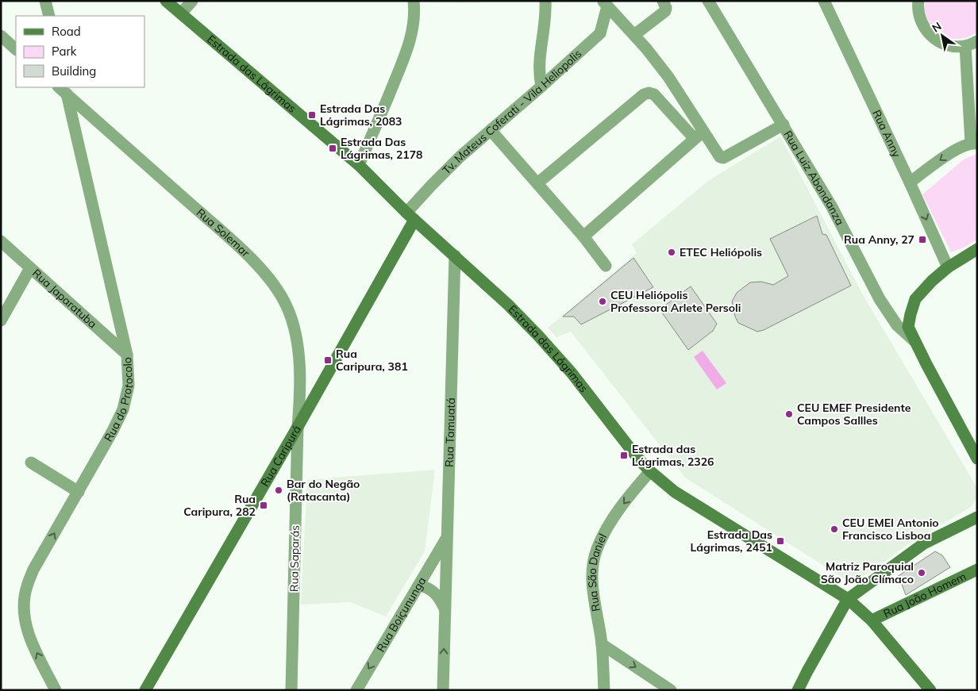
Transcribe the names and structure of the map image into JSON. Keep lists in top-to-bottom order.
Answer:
{
  "streets": {
    "street": [
      "Estrada das Lágrimas",
      "Tv. Mateus Coferati - Vila Heliopolis",
      "Rua Anny",
      "Rua Luiz Abondanza",
      "Rua Solemar",
      "Rua Japaratuba",
      "Rua do Protocolo",
      "Rua Tamuatá",
      "Rua Caripurá",
      "Rua Saparás",
      "Rua São Daniel",
      "Rua João Homem",
      "Rua Boiçununga"
    ]
  },
  "crossings": [
    ["Estrada das Lágrimas", "Tv. Mateus Coferati - Vila Heliopolis"],
    ["Estrada das Lágrimas", "Rua Tamuatá"],
    ["Estrada das Lágrimas", "Rua Caripurá"],
    ["Estrada das Lágrimas", "Rua São Daniel"],
    ["Estrada das Lágrimas", "Rua João Homem"],
    ["Tv. Mateus Coferati - Vila Heliopolis", "Rua Caripurá"],
    ["Rua Solemar", "Rua do Protocolo"],
    ["Rua Solemar", "Rua Caripurá"],
    ["Rua Solemar", "Rua Saparás"],
    ["Rua Japaratuba", "Rua do Protocolo"],
    ["Rua Tamuatá", "Rua Boiçununga"],
    ["Rua Caripurá", "Rua Saparás"]
  ],
  "one_way": ["Rua São Daniel", "Rua Boiçununga"],
  "places": {
    "transit": [
      "Estrada Das Lágrimas, 2083",
      "Estrada Das Lágrimas, 2178",
      "Rua Anny, 27",
      "Rua Caripura, 381",
      "Estrada das Lágrimas, 2326",
      "Rua Caripura, 282",
      "Estrada Das Lágrimas, 2451"
    ],
    "other": [
      "ETEC Heliópolis",
      "CEU Heliópolis Professora Arlete Persoli",
      "CEU EMEF Presidente Campos Sallles",
      "Bar do Negão (Ratacanta)",
      "CEU EMEI Antonio Francisco Lisboa",
      "Matriz Paroquial São João Clímaco"
    ]
  },
  "legend": ["Road", "Park", "Building"],
  "north": "top left"
}
